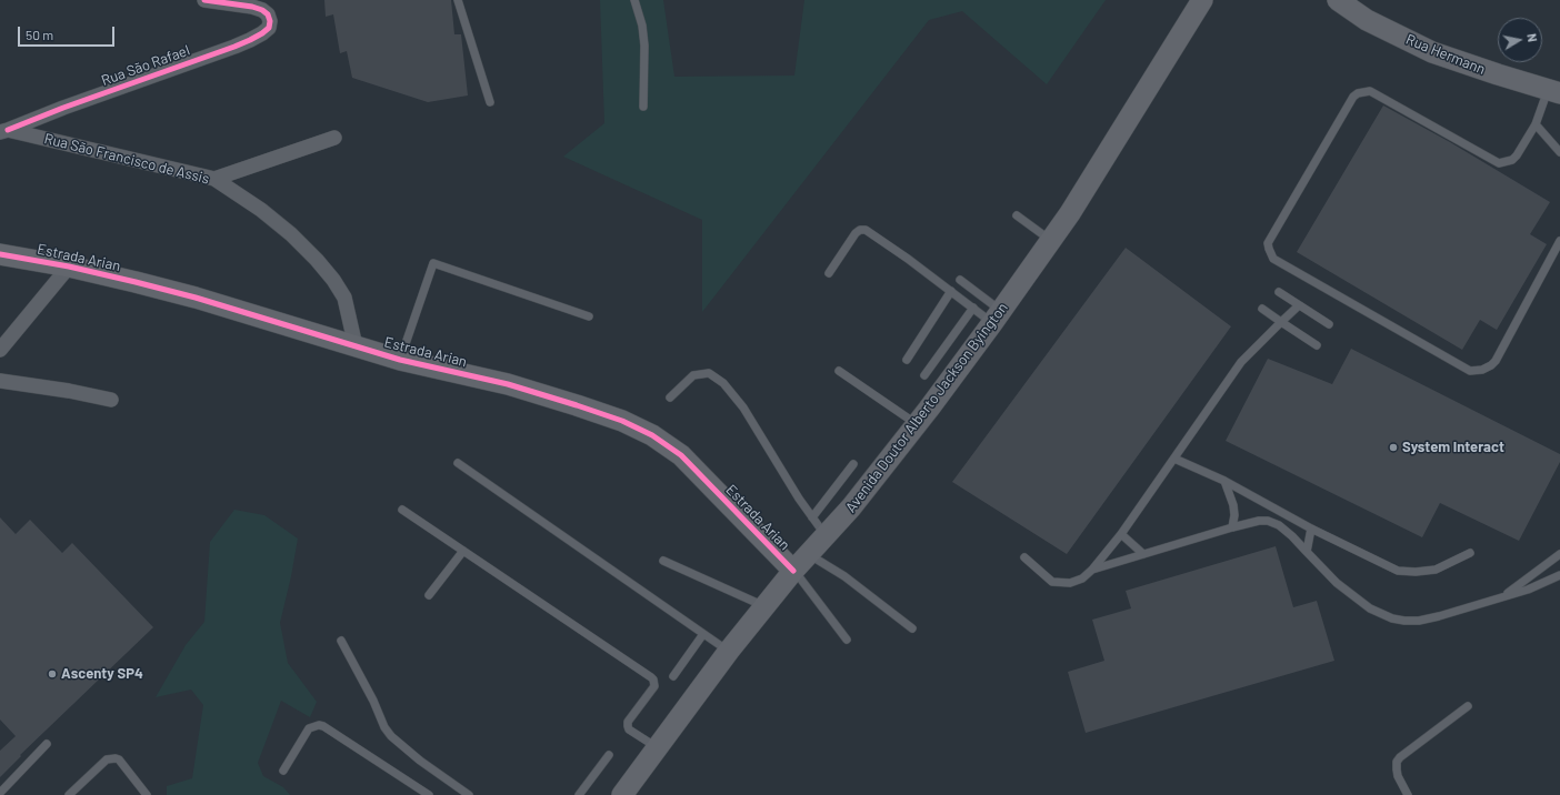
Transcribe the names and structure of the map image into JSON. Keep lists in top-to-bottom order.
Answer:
{
  "streets": {
    "main road": ["Rua Hermann", "Estrada Arian", "Avenida Doutor Alberto Jackson Byington"],
    "street": ["Rua São Rafael", "Rua São Francisco de Assis"]
  },
  "crossings": [
    ["Rua São Rafael", "Rua São Francisco de Assis"],
    ["Rua São Francisco de Assis", "Estrada Arian"],
    ["Estrada Arian", "Avenida Doutor Alberto Jackson Byington"]
  ],
  "places": ["System Interact", "Ascenty SP4"],
  "scale_bar": "50 m",
  "north": "right"
}
